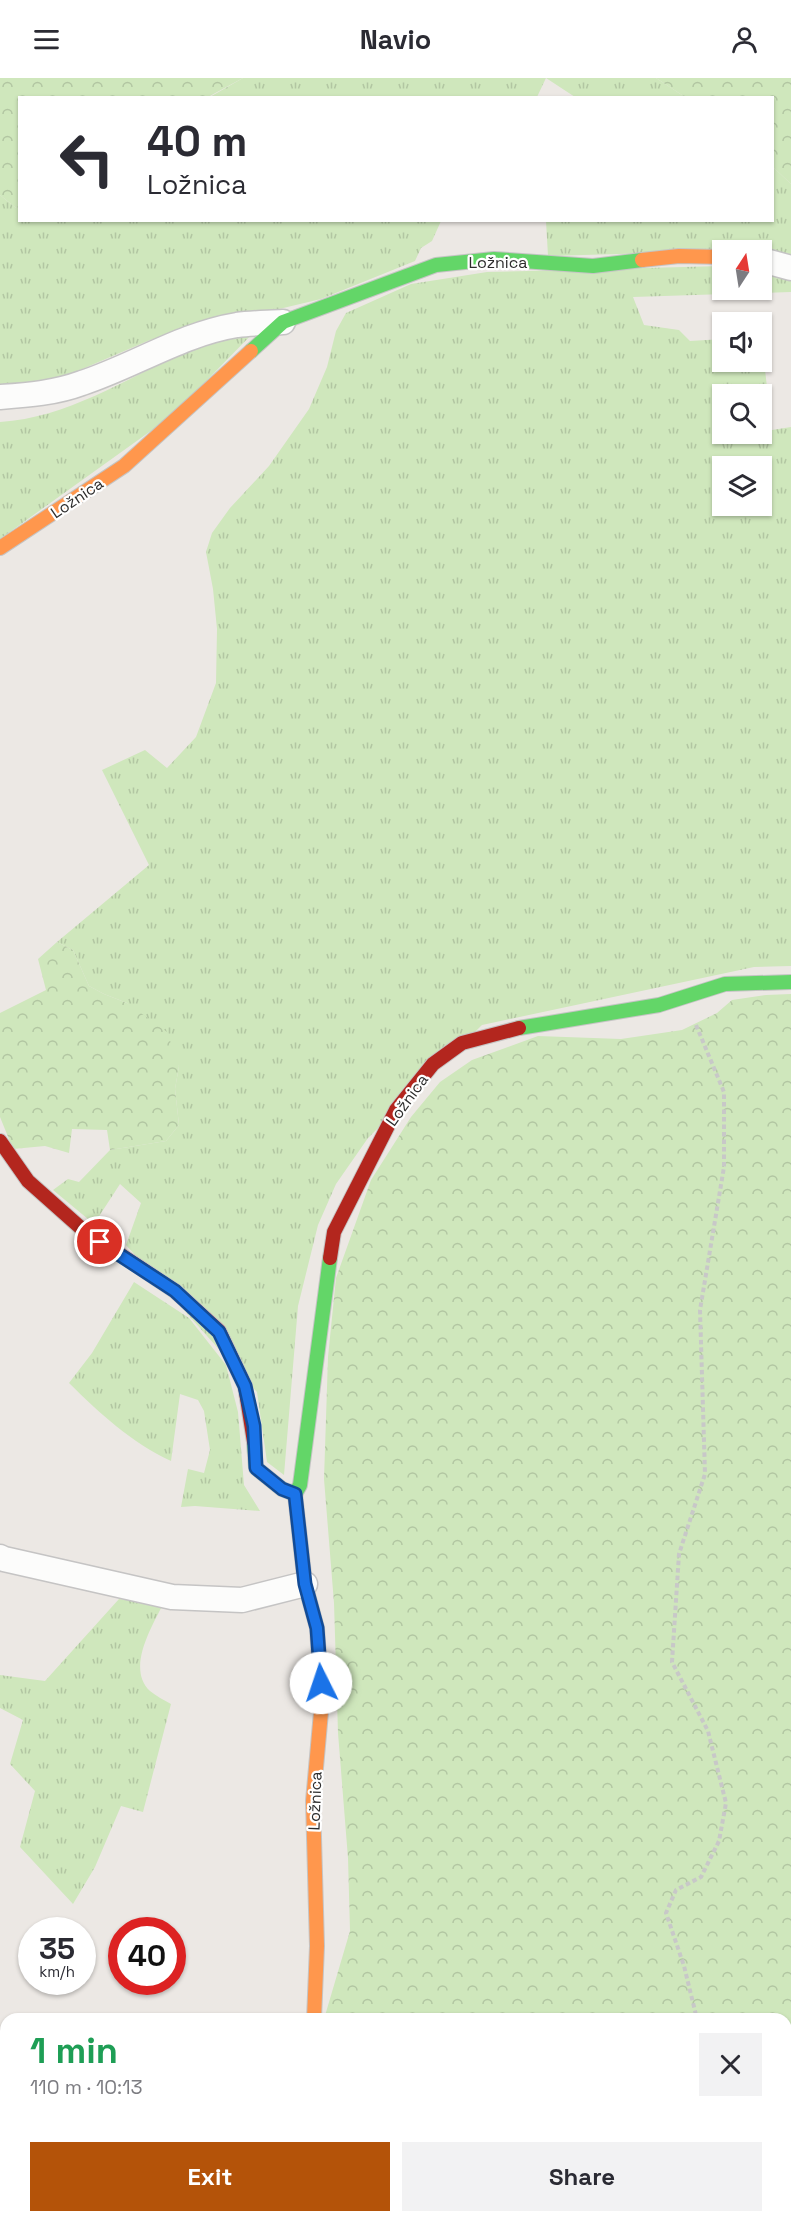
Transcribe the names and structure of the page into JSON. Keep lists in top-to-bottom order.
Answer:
{
  "streets": {
    "street": ["Ložnica"]
  },
  "north": "top",
  "page": {
    "header": "Navio",
    "turn": ["40 m", "Ložnica"],
    "speed": "35 km/h",
    "limit": "40",
    "heading": ["1 min", "110 m · 10:13"],
    "buttons": ["Exit", "Share"]
  }
}
